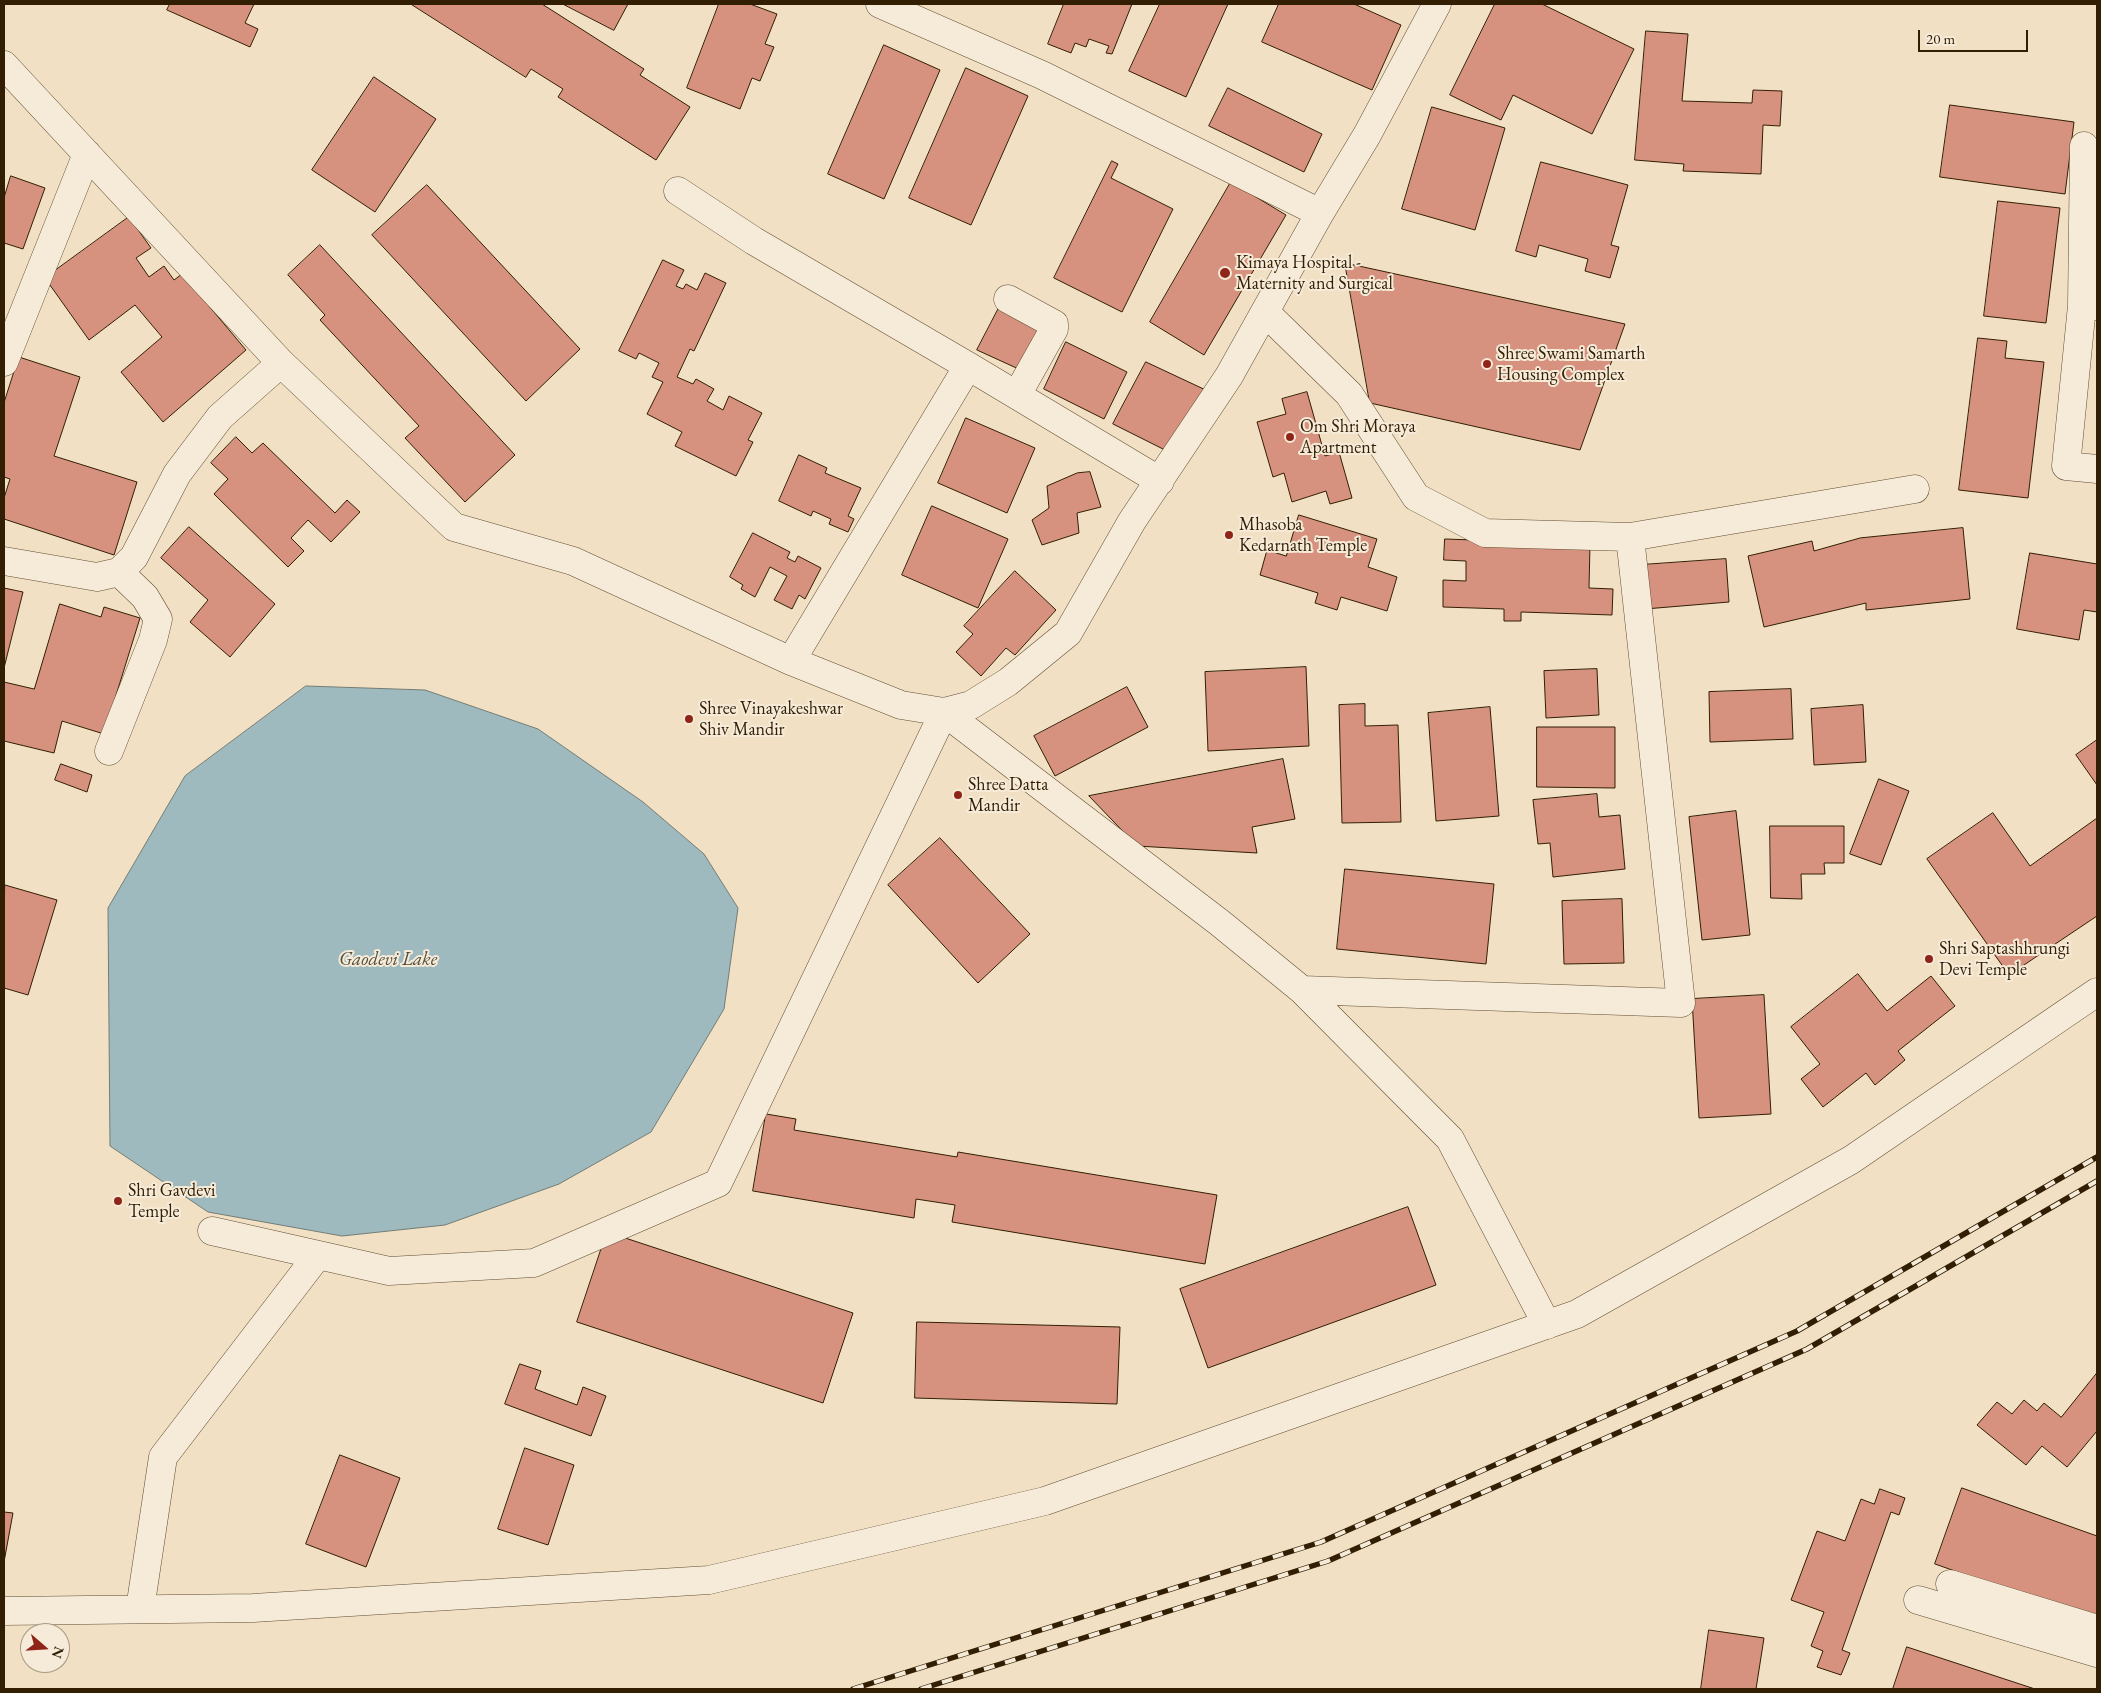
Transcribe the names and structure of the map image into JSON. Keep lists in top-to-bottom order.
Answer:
{
  "water": ["Gaodevi Lake"],
  "places": [
    "Kimaya Hospital - Maternity and Surgical",
    "Shree Swami Samarth Housing Complex",
    "Om Shri Moraya Apartment",
    "Mhasoba Kedarnath Temple",
    "Shree Vinayakeshwar Shiv Mandir",
    "Shree Datta Mandir",
    "Shri Saptashhrungi Devi Temple",
    "Shri Gavdevi Temple"
  ],
  "scale_bar": "20 m",
  "north": "right"
}
